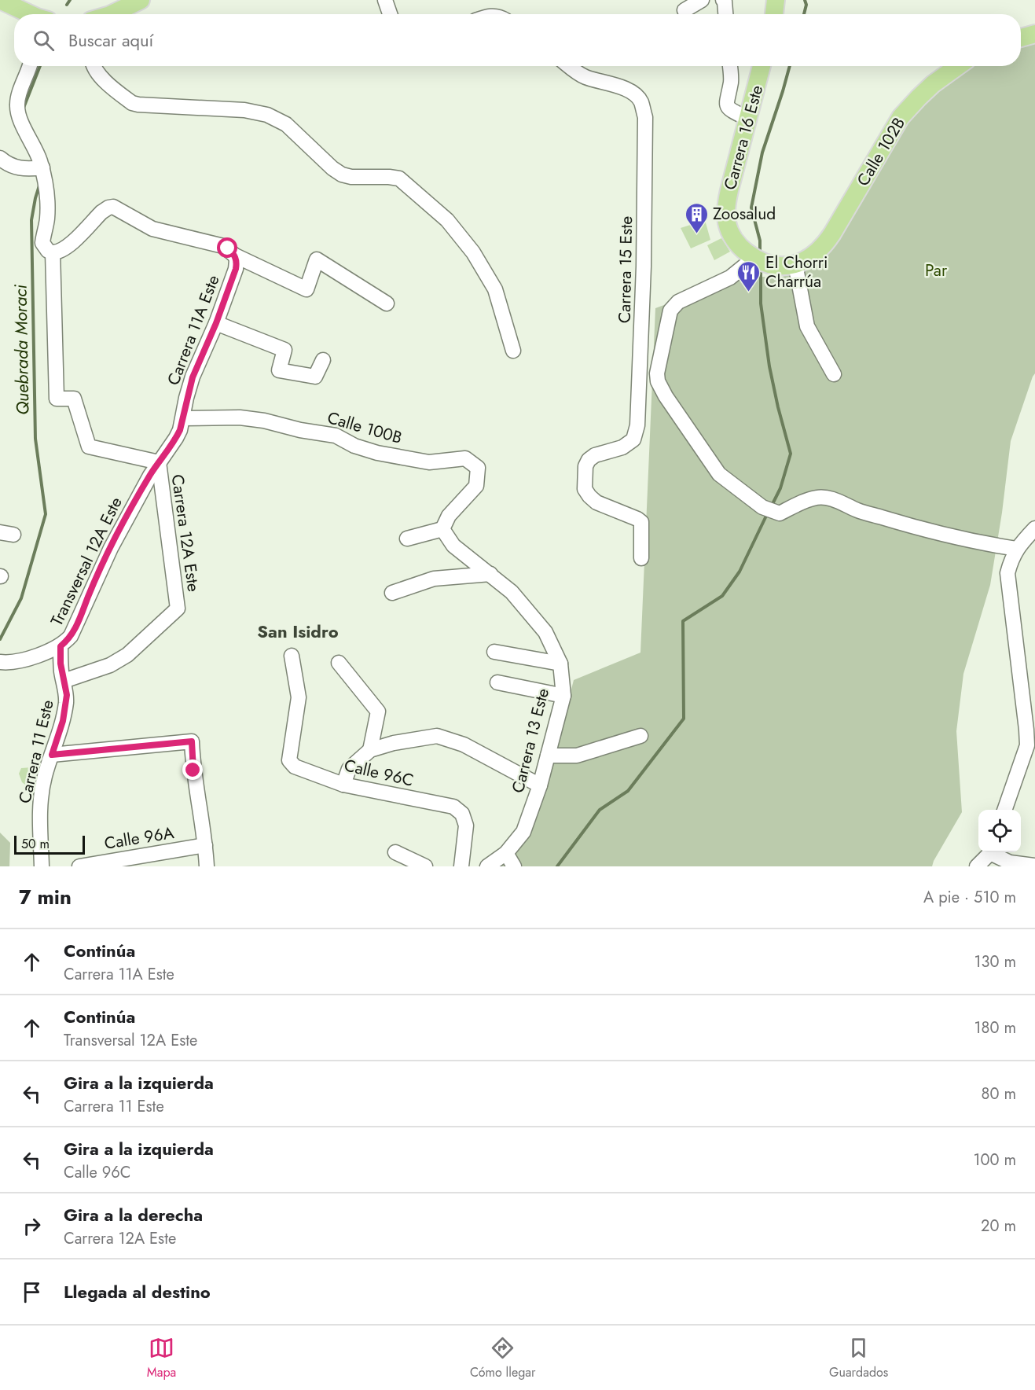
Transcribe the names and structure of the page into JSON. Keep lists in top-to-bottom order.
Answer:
{
  "streets": {
    "main road": ["Carrera 16 Este", "Calle 102B"],
    "street": [
      "Carrera 15 Este",
      "Carrera 11A Este",
      "Calle 100B",
      "Carrera 12A Este",
      "Transversal 12A Este",
      "Carrera 13 Este",
      "Carrera 11 Este",
      "Calle 96C",
      "Calle 96A"
    ]
  },
  "crossings": [
    ["Carrera 16 Este", "Calle 102B"],
    ["Carrera 11A Este", "Calle 100B"],
    ["Carrera 11A Este", "Transversal 12A Este"],
    ["Calle 100B", "Transversal 12A Este"],
    ["Calle 100B", "Carrera 13 Este"],
    ["Carrera 12A Este", "Transversal 12A Este"],
    ["Carrera 12A Este", "Carrera 11 Este"],
    ["Transversal 12A Este", "Carrera 11 Este"]
  ],
  "districts": ["San Isidro"],
  "water": ["Quebrada Moraci"],
  "parks": ["Par"],
  "places": {
    "building": ["Zoosalud"],
    "restaurant": ["El Chorri Charrúa"]
  },
  "scale_bar": "50 m",
  "page": {
    "search": "Buscar aquí",
    "scale": "50 m",
    "heading": ["7 min", "A pie · 510 m"],
    "list": [
      ["Continúa", "Carrera 11A Este", "130 m"],
      ["Continúa", "Transversal 12A Este", "180 m"],
      ["Gira a la izquierda", "Carrera 11 Este", "80 m"],
      ["Gira a la izquierda", "Calle 96C", "100 m"],
      ["Gira a la derecha", "Carrera 12A Este", "20 m"],
      "Llegada al destino"
    ],
    "nav": ["Mapa", "Cómo llegar", "Guardados"]
  }
}
